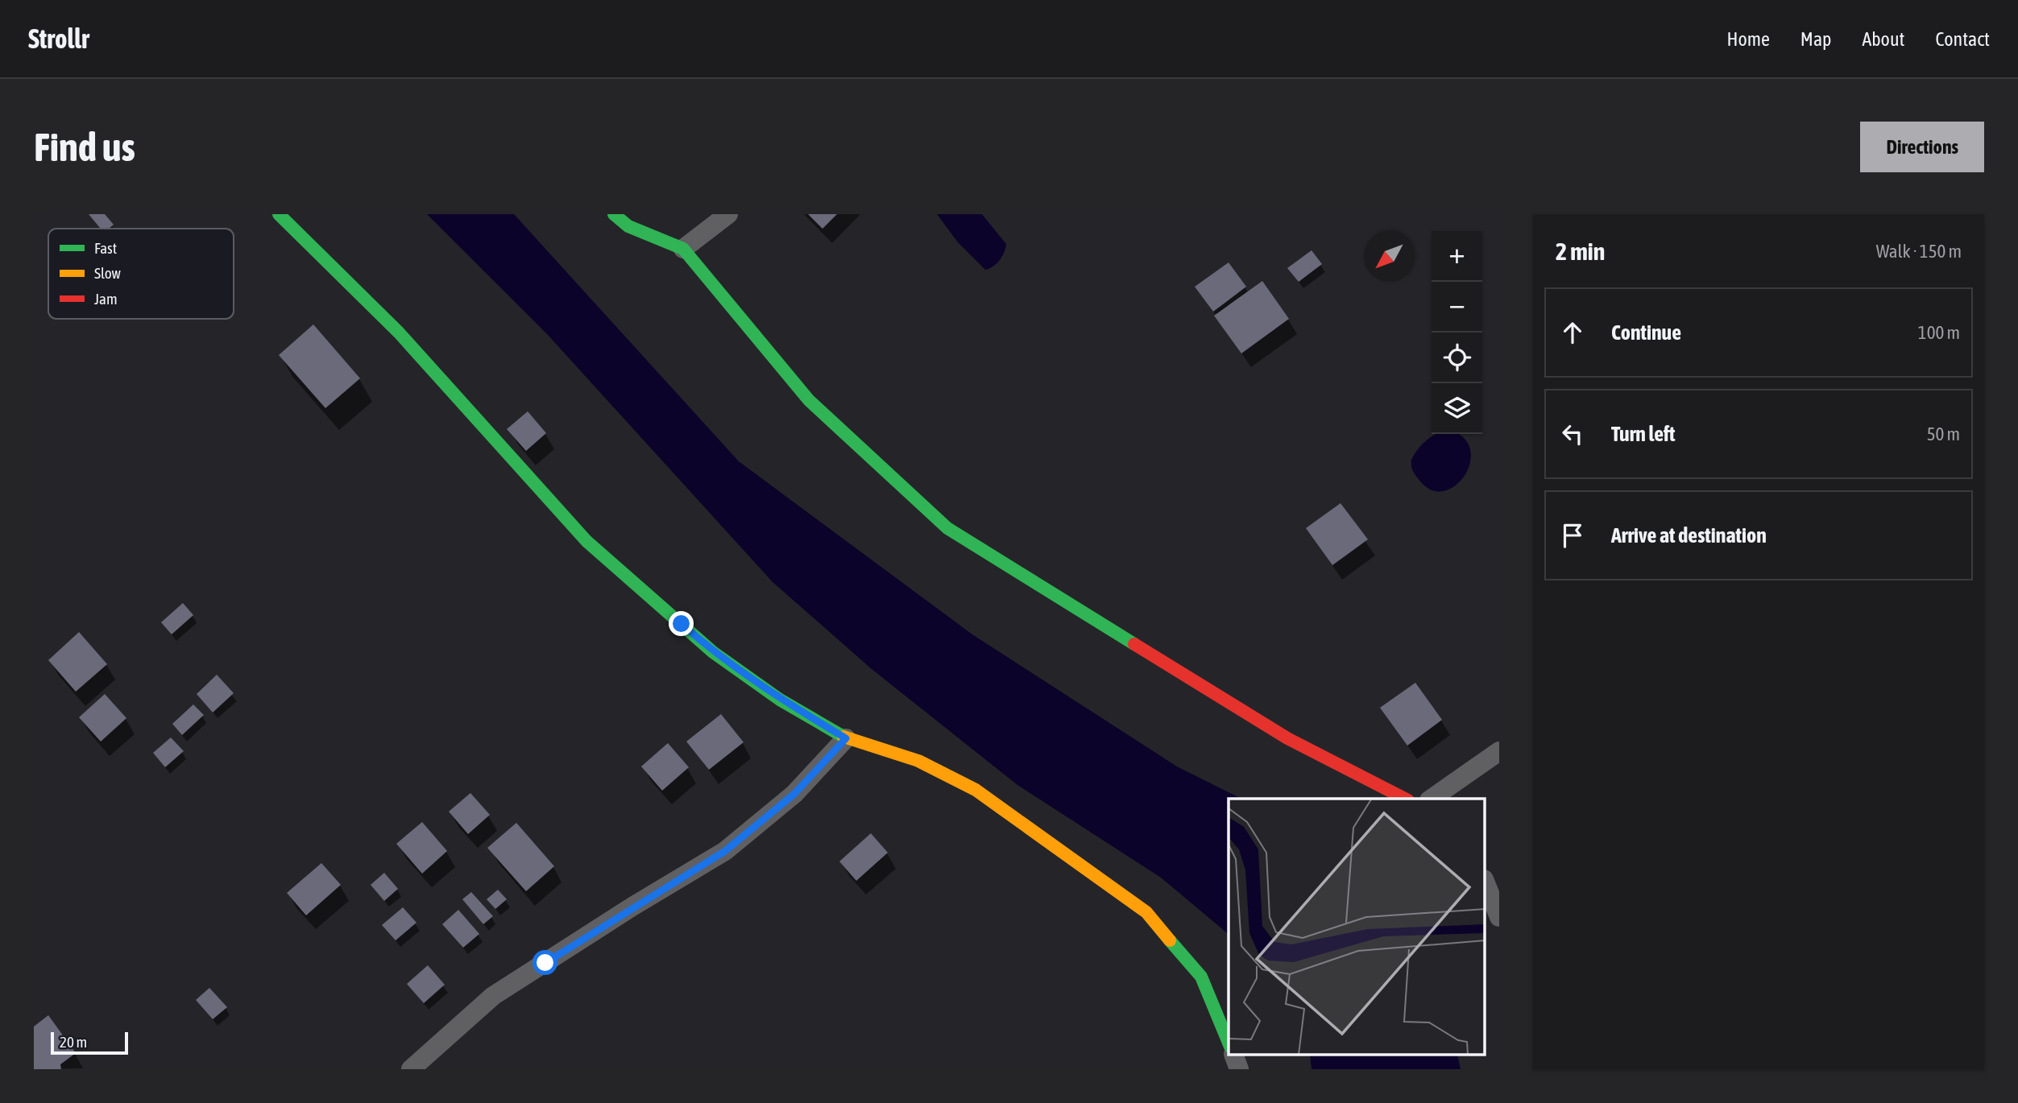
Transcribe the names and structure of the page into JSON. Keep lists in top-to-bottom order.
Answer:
{
  "legend": ["Fast", "Slow", "Jam"],
  "scale_bar": "20 m",
  "north": "bottom left",
  "page": {
    "header": "Strollr",
    "nav": [
      "Home",
      "Map",
      "About",
      "Contact"
    ],
    "buttons": "Directions",
    "title": "Find us",
    "heading": ["2 min", "Walk · 150 m"],
    "map_buttons": ["+", "−"],
    "list": [
      ["Continue", "100 m"],
      ["Turn left", "50 m"],
      "Arrive at destination"
    ],
    "scale": "20 m"
  }
}
